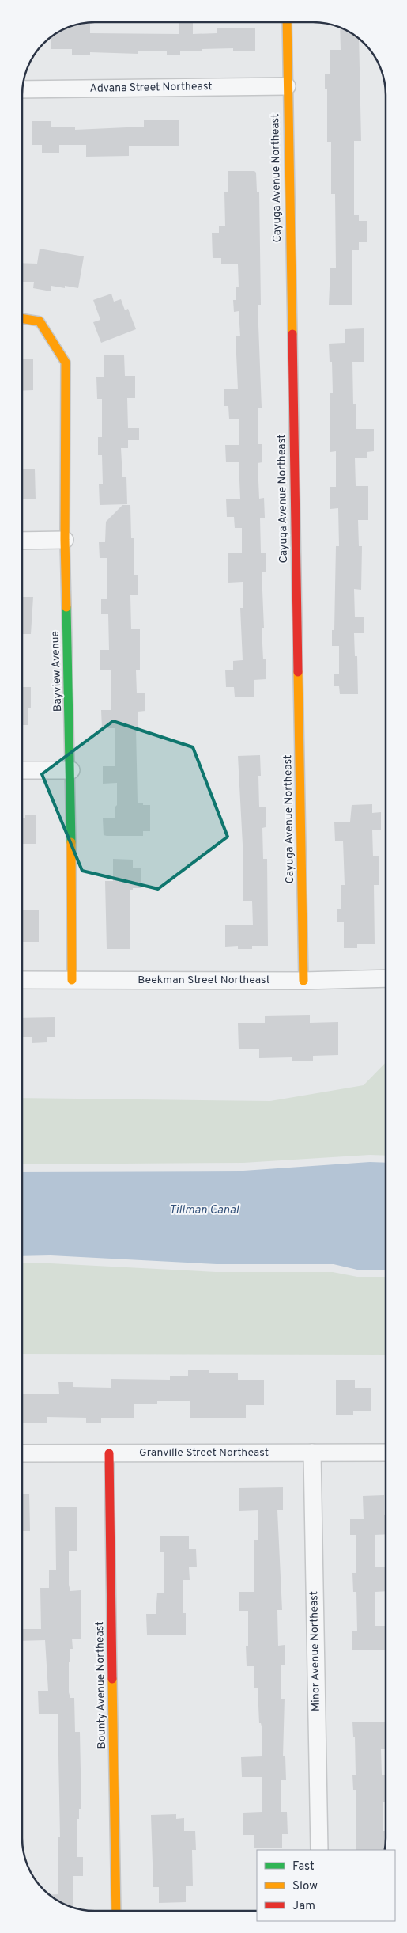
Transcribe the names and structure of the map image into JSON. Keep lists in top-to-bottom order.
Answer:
{
  "streets": {
    "street": [
      "Advana Street Northeast",
      "Cayuga Avenue Northeast",
      "Bayview Avenue",
      "Beekman Street Northeast",
      "Granville Street Northeast",
      "Minor Avenue Northeast",
      "Bounty Avenue Northeast"
    ]
  },
  "crossings": [
    ["Advana Street Northeast", "Cayuga Avenue Northeast"],
    ["Cayuga Avenue Northeast", "Beekman Street Northeast"],
    ["Bayview Avenue", "Beekman Street Northeast"],
    ["Granville Street Northeast", "Minor Avenue Northeast"],
    ["Granville Street Northeast", "Bounty Avenue Northeast"]
  ],
  "water": ["Tillman Canal"],
  "legend": ["Fast", "Slow", "Jam"]
}
